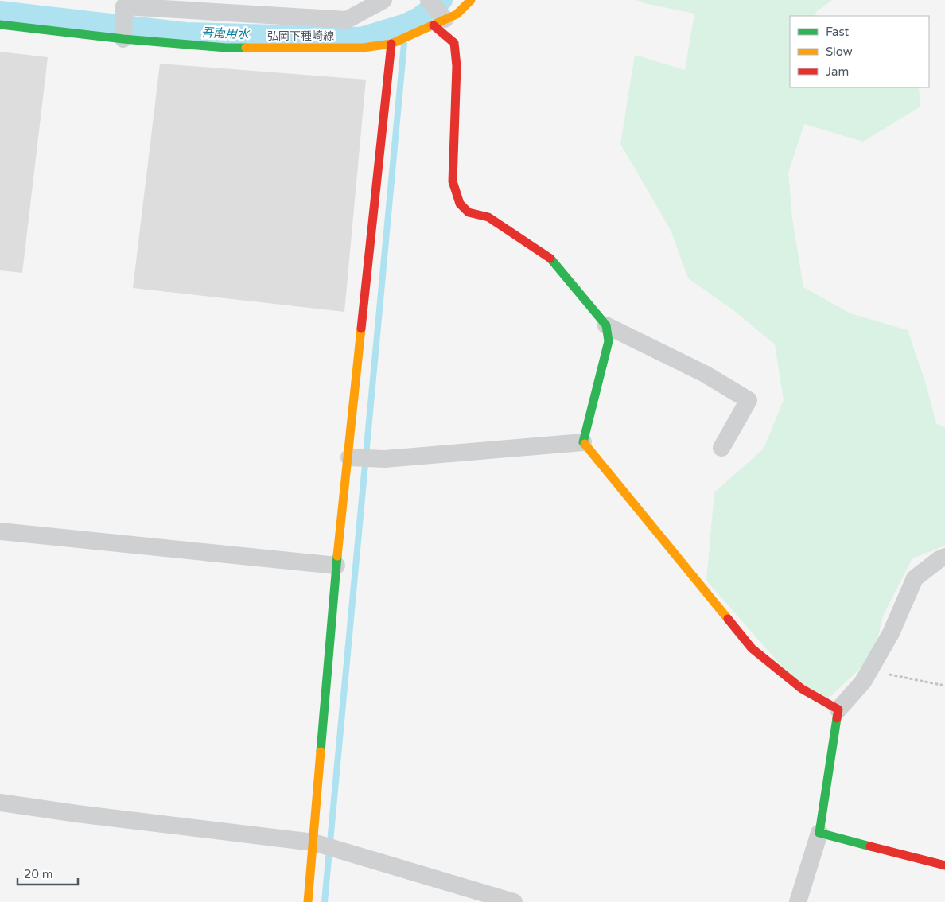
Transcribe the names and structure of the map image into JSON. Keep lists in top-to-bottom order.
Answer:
{
  "streets": {
    "street": ["弘岡下種崎線"]
  },
  "water": ["吾南用水"],
  "legend": ["Fast", "Slow", "Jam"],
  "scale_bar": "20 m"
}
